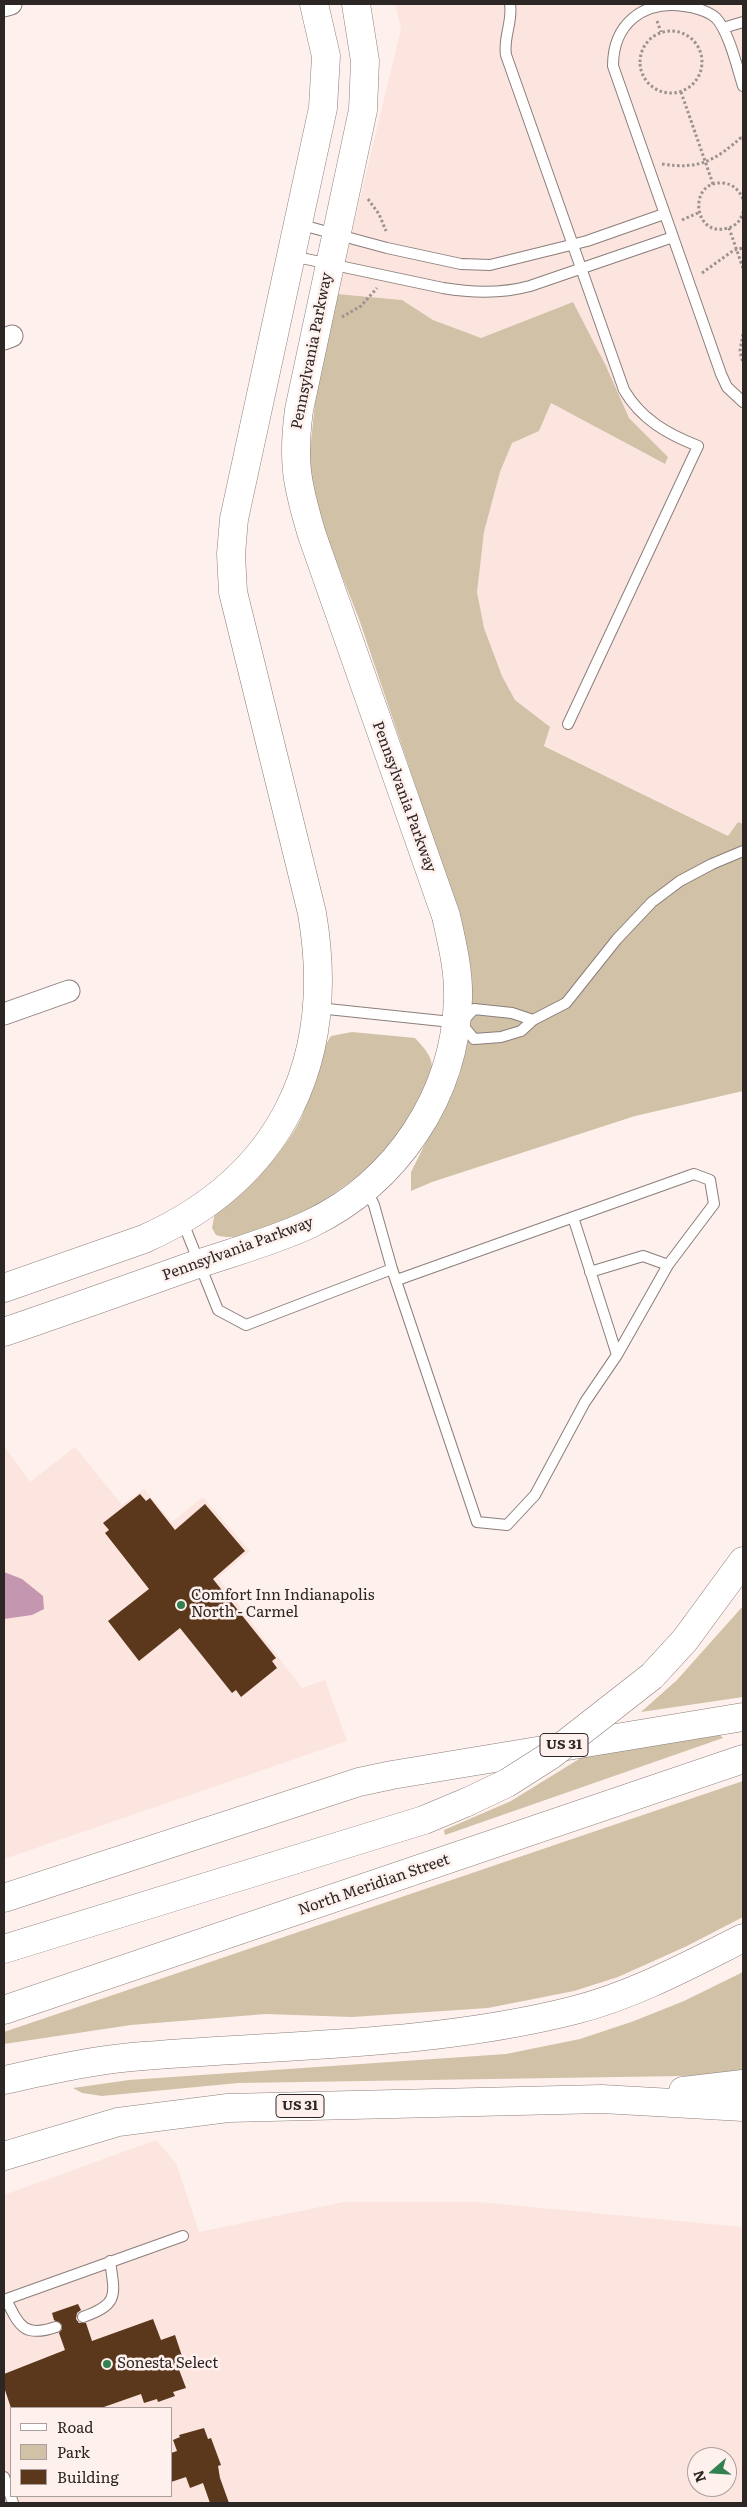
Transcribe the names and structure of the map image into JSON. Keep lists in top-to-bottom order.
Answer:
{
  "streets": {
    "main road": ["Pennsylvania Parkway", "US 31", "North Meridian Street"]
  },
  "places": ["Comfort Inn Indianapolis North - Carmel", "Sonesta Select"],
  "legend": ["Road", "Park", "Building"],
  "north": "left"
}
